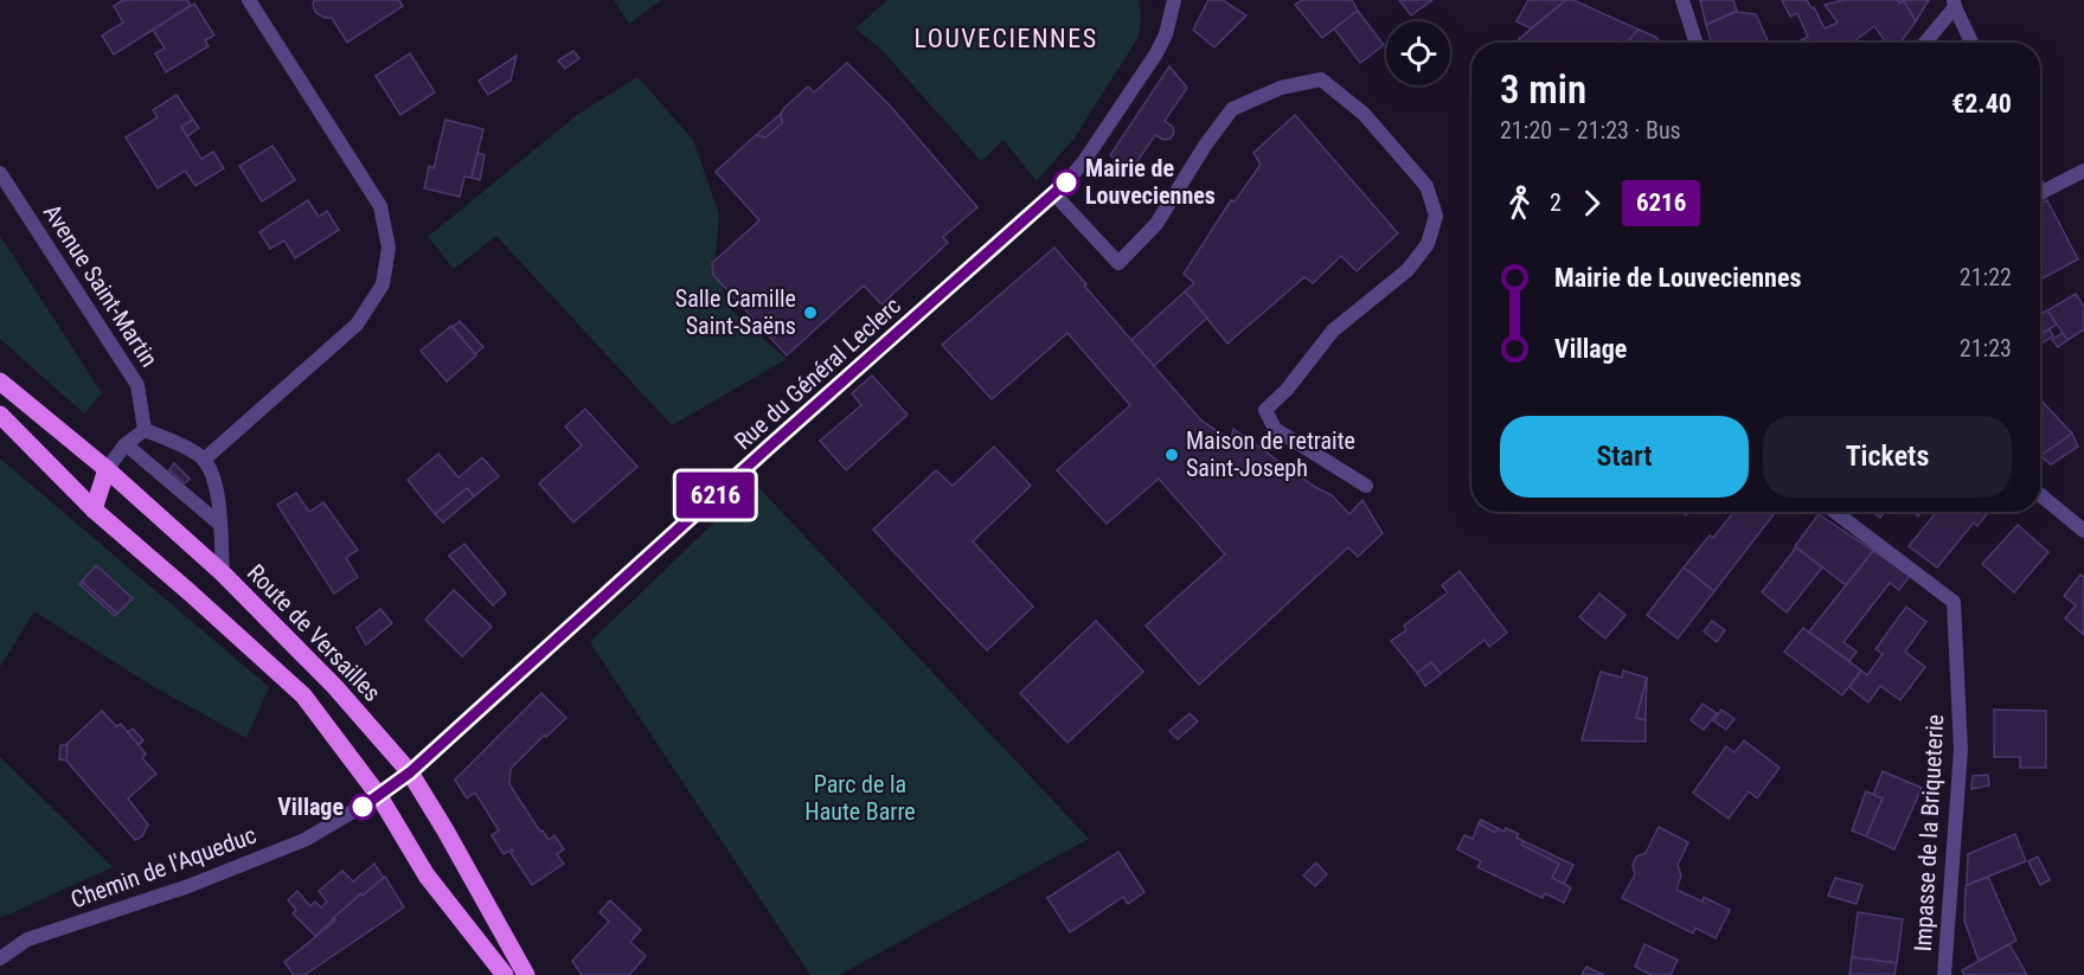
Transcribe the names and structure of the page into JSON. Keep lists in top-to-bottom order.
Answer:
{
  "streets": {
    "main road": ["Route de Versailles"],
    "street": [
      "Avenue Saint-Martin",
      "Rue du Général Leclerc",
      "Impasse de la Briqueterie",
      "Chemin de l'Aqueduc"
    ]
  },
  "crossings": [
    ["Rue du Général Leclerc", "Route de Versailles"],
    ["Rue du Général Leclerc", "Chemin de l'Aqueduc"]
  ],
  "districts": ["LOUVECIENNES"],
  "parks": ["Parc de la Haute Barre"],
  "places": [
    "Mairie de Louveciennes",
    "Salle Camille Saint-Saëns",
    "Maison de retraite Saint-Joseph",
    "Village"
  ],
  "lines": ["bus line 6216"],
  "page": {
    "on_map": "6216",
    "heading": ["3 min", "21:20 – 21:23 · Bus", "€2.40"],
    "legs": ["2", "6216"],
    "list": [
      {
        "name": "Mairie de Louveciennes",
        "value": "21:22"
      },
      {
        "name": "Village",
        "value": "21:23"
      }
    ],
    "buttons": ["Start", "Tickets"]
  }
}
